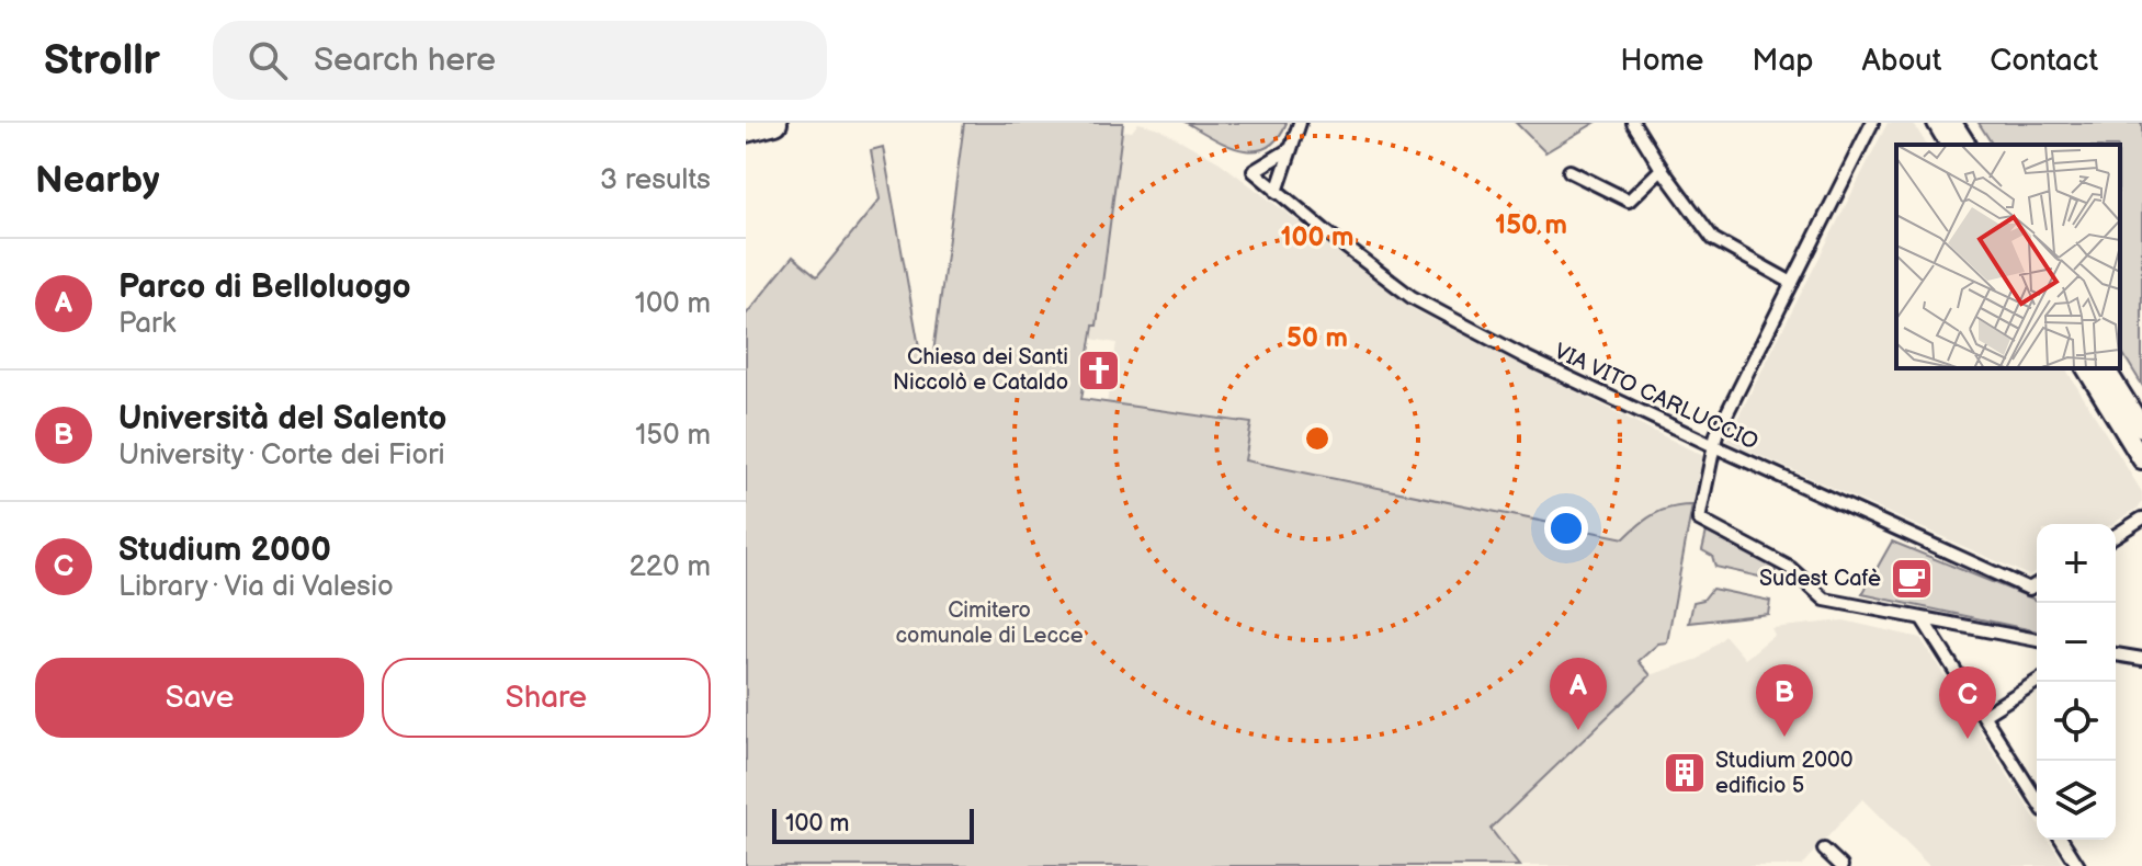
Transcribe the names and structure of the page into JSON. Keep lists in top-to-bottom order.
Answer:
{
  "streets": {
    "street": ["VIA VITO CARLUCCIO"]
  },
  "parks": ["Cimitero comunale di Lecce"],
  "places": {
    "church": ["Chiesa dei Santi Niccolò e Cataldo"],
    "cafe": ["Sudest Cafè"],
    "building": ["Studium 2000 edificio 5"]
  },
  "scale_bar": "100 m",
  "page": {
    "header": "Strollr",
    "search": "Search here",
    "nav": [
      "Home",
      "Map",
      "About",
      "Contact"
    ],
    "heading": ["Nearby", "3 results"],
    "list": [
      {
        "mark": "A",
        "name": "Parco di Belloluogo",
        "note": "Park",
        "value": "100 m"
      },
      {
        "mark": "B",
        "name": "Università del Salento",
        "note": "University · Corte dei Fiori",
        "value": "150 m"
      },
      {
        "mark": "C",
        "name": "Studium 2000",
        "note": "Library · Via di Valesio",
        "value": "220 m"
      }
    ],
    "map_buttons": ["+", "−"],
    "buttons": ["Save", "Share"],
    "pins": ["A", "B", "C"],
    "scale": "100 m"
  },
  "rings": ["150 m", "100 m", "50 m"]
}
